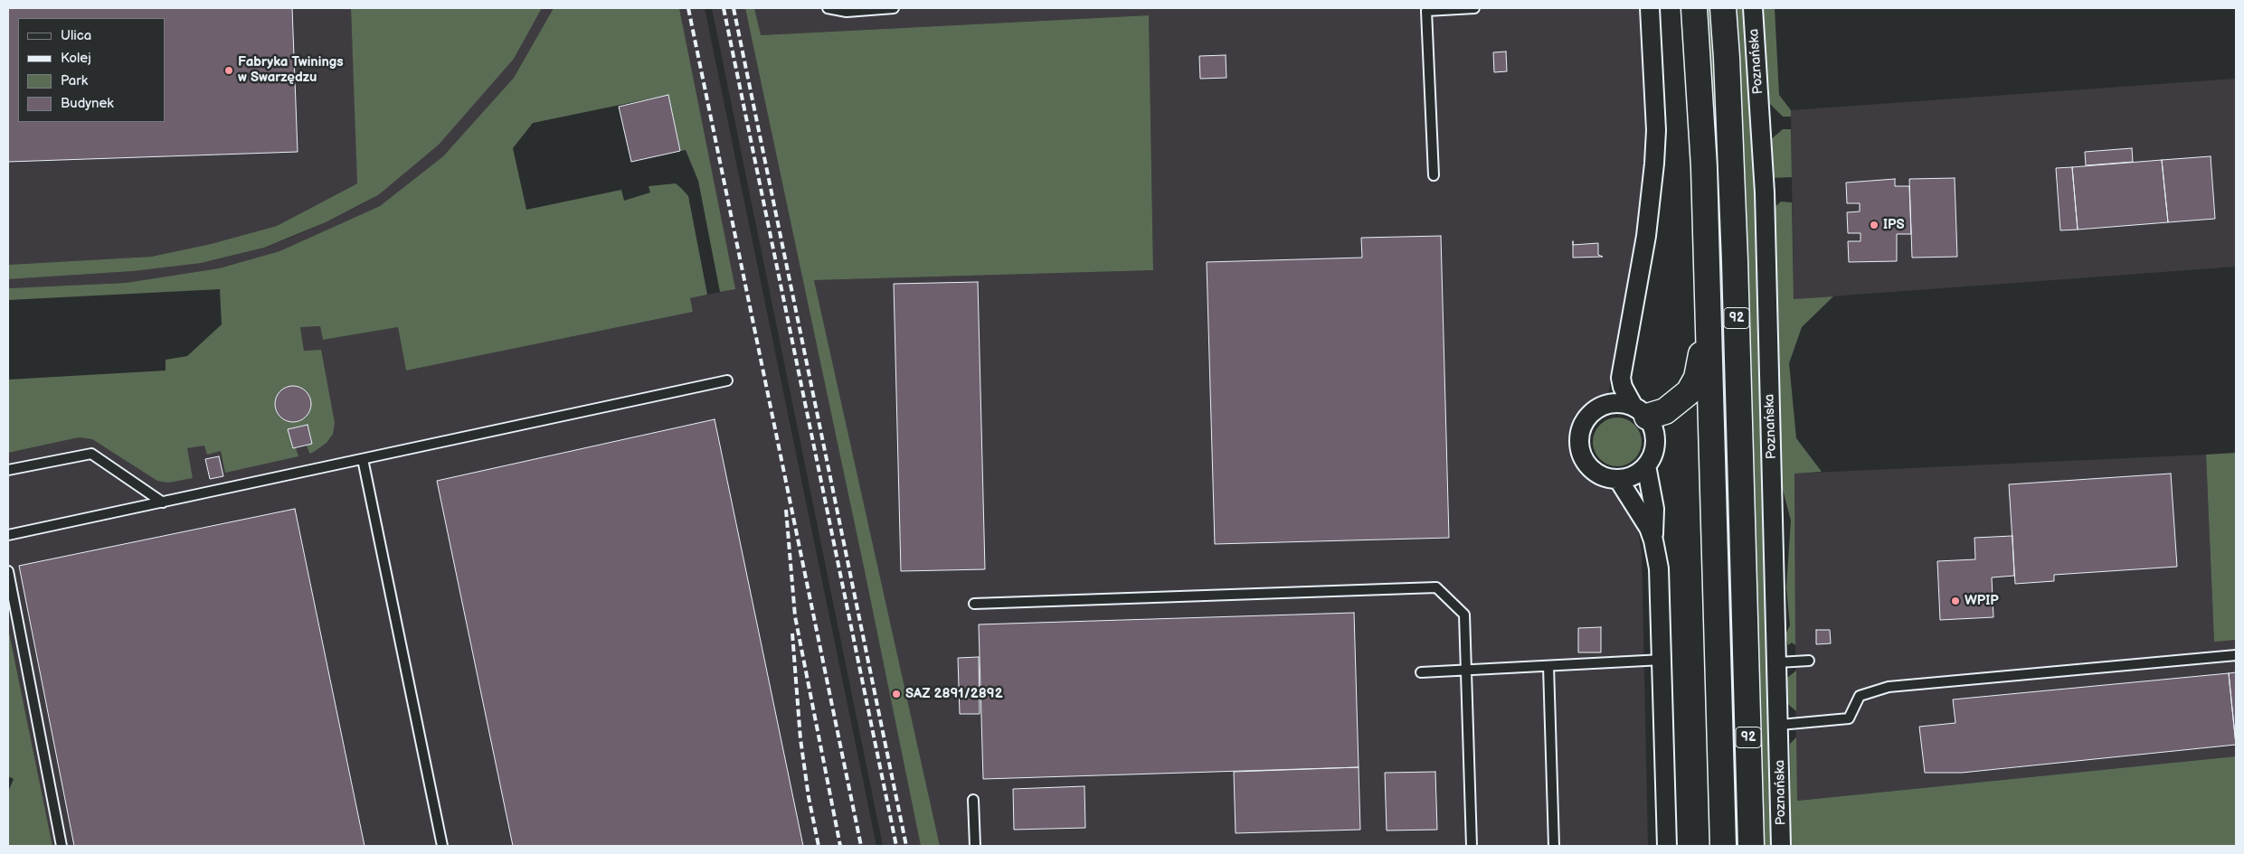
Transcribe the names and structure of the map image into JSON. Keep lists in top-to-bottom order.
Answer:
{
  "streets": {
    "main road": ["92"],
    "street": ["Poznańska"]
  },
  "places": [
    "Fabryka Twinings w Swarzędzu",
    "IPS",
    "WPIP",
    "SAZ 2891/2892"
  ],
  "legend": [
    "Ulica",
    "Kolej",
    "Park",
    "Budynek"
  ]
}
